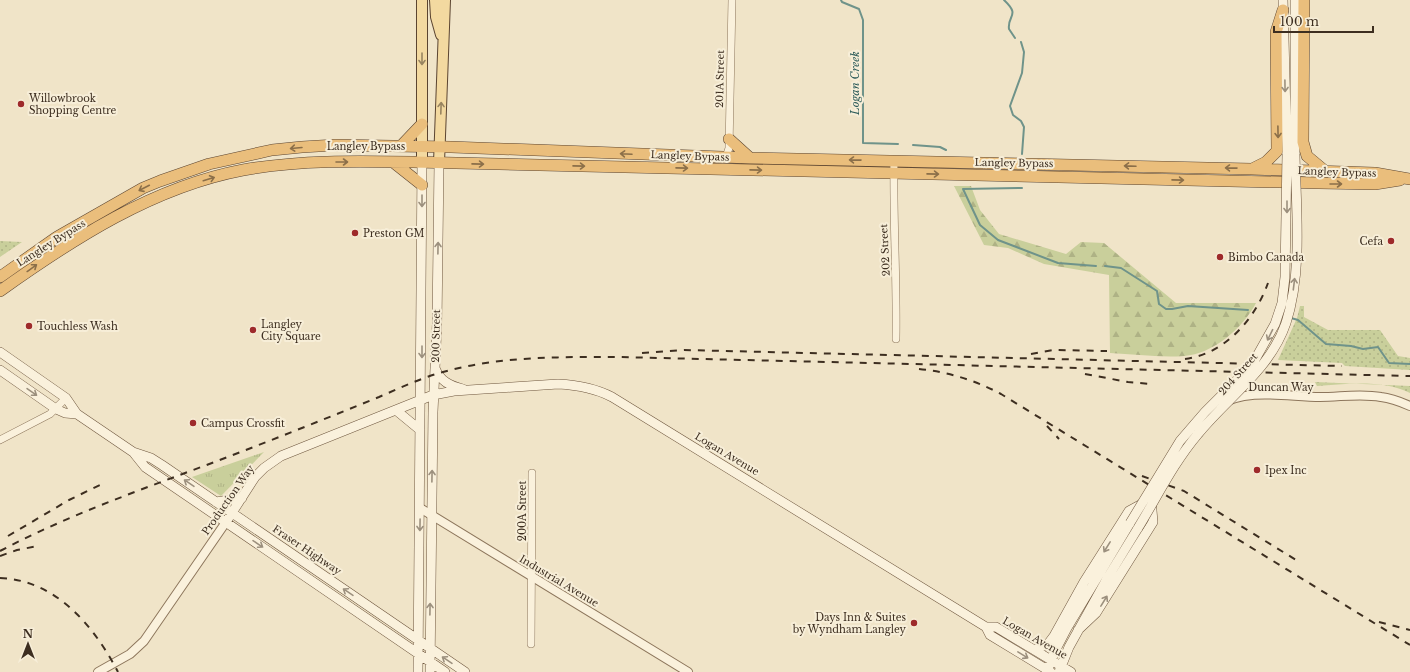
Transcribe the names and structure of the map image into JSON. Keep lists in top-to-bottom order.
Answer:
{
  "streets": {
    "highway": ["Langley Bypass"],
    "main road": [
      "200 Street",
      "204 Street",
      "Logan Avenue",
      "Production Way",
      "Fraser Highway"
    ],
    "street": [
      "201A Street",
      "202 Street",
      "Duncan Way",
      "200A Street",
      "Industrial Avenue"
    ]
  },
  "crossings": [
    ["201A Street", "Langley Bypass"],
    ["Langley Bypass", "202 Street"],
    ["Langley Bypass", "200 Street"],
    ["200 Street", "Logan Avenue"],
    ["200 Street", "Production Way"],
    ["200 Street", "Fraser Highway"],
    ["200 Street", "Industrial Avenue"],
    ["204 Street", "Logan Avenue"],
    ["Logan Avenue", "Production Way"],
    ["Production Way", "Fraser Highway"],
    ["200A Street", "Industrial Avenue"]
  ],
  "water": ["Logan Creek"],
  "places": [
    "Willowbrook Shopping Centre",
    "Preston GM",
    "Cefa",
    "Bimbo Canada",
    "Touchless Wash",
    "Langley City Square",
    "Campus Crossfit",
    "Ipex Inc",
    "Days Inn & Suites by Wyndham Langley"
  ],
  "scale_bar": "100 m",
  "north": "top"
}
